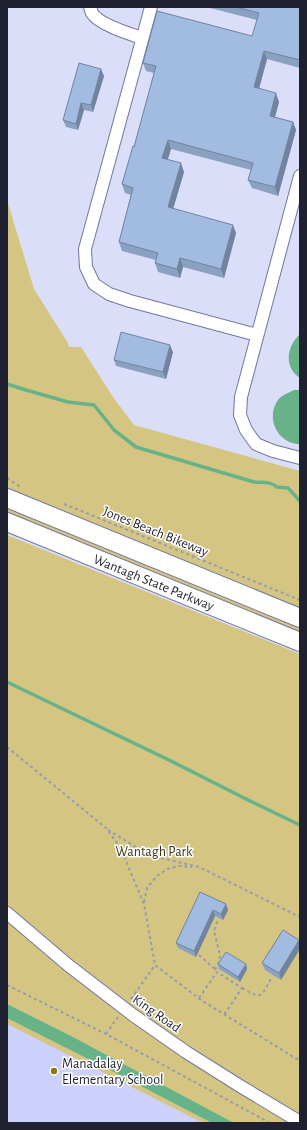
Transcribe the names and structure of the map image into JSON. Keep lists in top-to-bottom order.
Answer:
{
  "streets": {
    "highway": ["Wantagh State Parkway"],
    "street": ["King Road"],
    "path": ["Jones Beach Bikeway"]
  },
  "parks": ["Wantagh Park"],
  "places": ["Manadalay Elementary School"]
}
